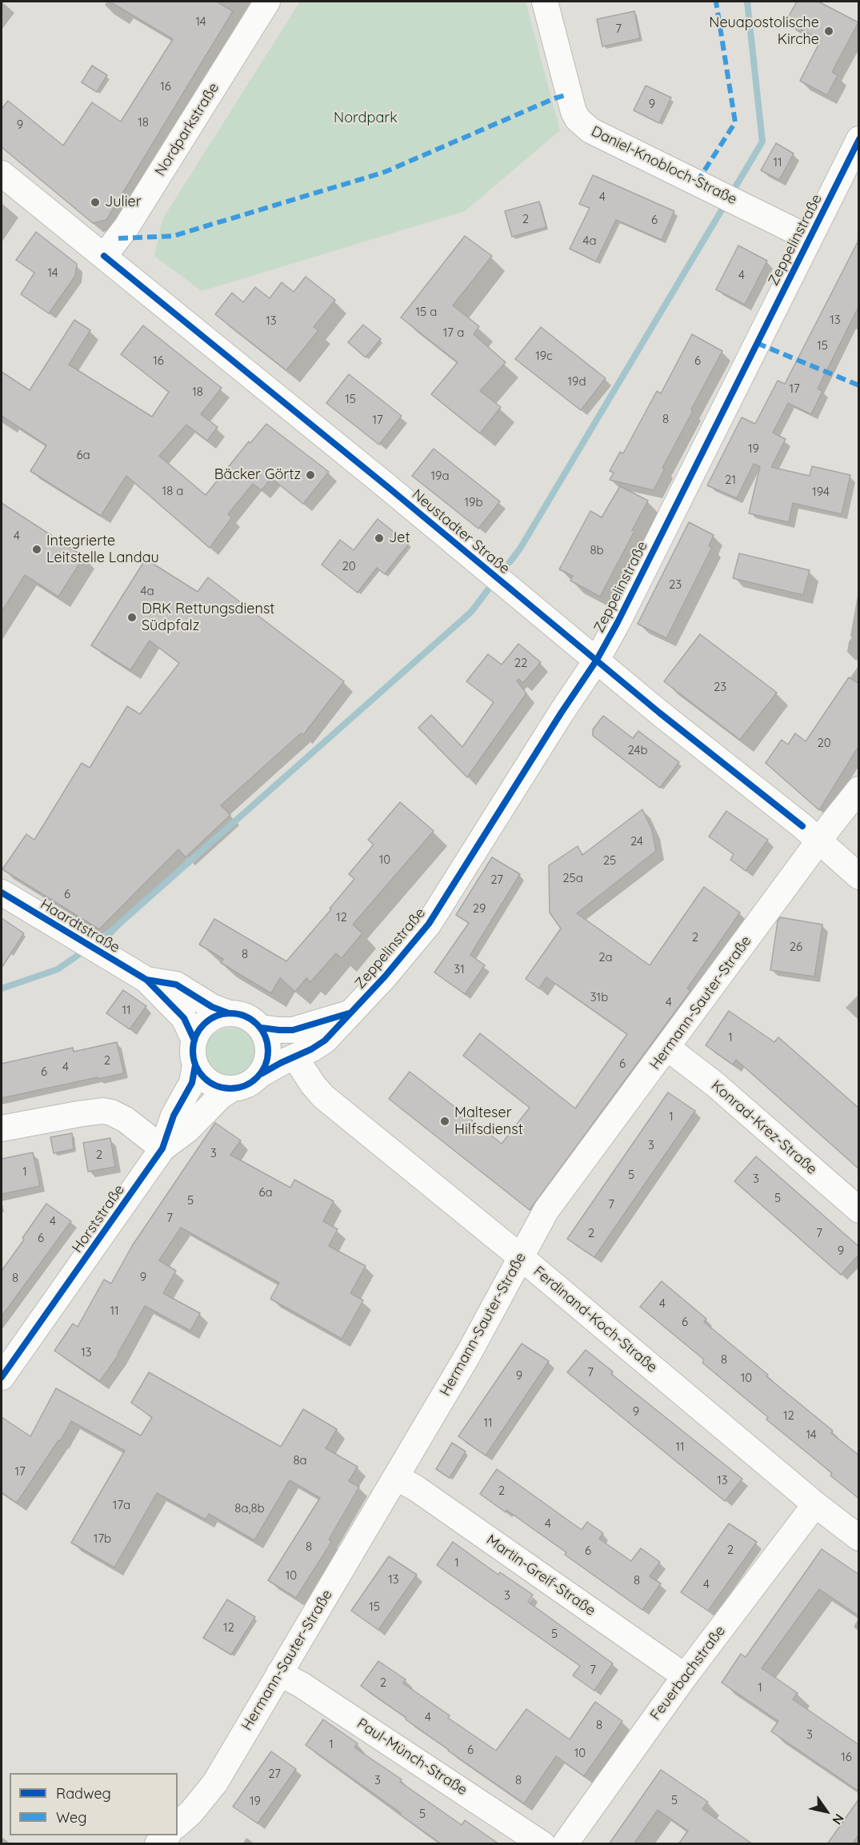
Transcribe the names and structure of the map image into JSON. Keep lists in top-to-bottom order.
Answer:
{
  "streets": {
    "street": [
      "Nordparkstraße",
      "Daniel-Knobloch-Straße",
      "Zeppelinstraße",
      "Neustadter Straße",
      "Haardtstraße",
      "Hermann-Sauter-Straße",
      "Konrad-Krez-Straße",
      "Horststraße",
      "Ferdinand-Koch-Straße",
      "Martin-Greif-Straße",
      "Feuerbachstraße",
      "Paul-Münch-Straße"
    ]
  },
  "crossings": [
    ["Nordparkstraße", "Neustadter Straße"],
    ["Daniel-Knobloch-Straße", "Zeppelinstraße"],
    ["Zeppelinstraße", "Neustadter Straße"],
    ["Zeppelinstraße", "Haardtstraße"],
    ["Zeppelinstraße", "Horststraße"],
    ["Zeppelinstraße", "Ferdinand-Koch-Straße"],
    ["Neustadter Straße", "Hermann-Sauter-Straße"],
    ["Haardtstraße", "Horststraße"],
    ["Hermann-Sauter-Straße", "Konrad-Krez-Straße"],
    ["Hermann-Sauter-Straße", "Ferdinand-Koch-Straße"],
    ["Hermann-Sauter-Straße", "Martin-Greif-Straße"],
    ["Hermann-Sauter-Straße", "Paul-Münch-Straße"],
    ["Ferdinand-Koch-Straße", "Feuerbachstraße"],
    ["Martin-Greif-Straße", "Feuerbachstraße"]
  ],
  "parks": ["Nordpark"],
  "places": [
    "Neuapostolische Kirche",
    "Julier",
    "Bäcker Görtz",
    "Jet",
    "Integrierte Leitstelle Landau",
    "DRK Rettungsdienst Südpfalz",
    "Malteser Hilfsdienst"
  ],
  "house_numbers": [
    "14",
    "7",
    "16",
    "9",
    "18",
    "9",
    "11",
    "4",
    "2",
    "6",
    "4a",
    "14",
    "4",
    "15 a",
    "13",
    "13",
    "17 a",
    "15",
    "19c",
    "16",
    "6",
    "19d",
    "17",
    "18",
    "15",
    "8",
    "17",
    "19",
    "6a",
    "19a",
    "21",
    "18 a",
    "194",
    "19b",
    "4",
    "8b",
    "20",
    "23",
    "4a",
    "22",
    "23",
    "20",
    "24b",
    "24",
    "10",
    "25",
    "25a",
    "27",
    "6",
    "29",
    "12",
    "2",
    "26",
    "8",
    "2a",
    "31",
    "31b",
    "4",
    "11",
    "1",
    "2",
    "6",
    "4",
    "6",
    "1",
    "3",
    "3",
    "2",
    "1",
    "5",
    "3",
    "6a",
    "5",
    "5",
    "7",
    "7",
    "4",
    "2",
    "7",
    "6",
    "9",
    "9",
    "8",
    "4",
    "11",
    "6",
    "13",
    "8",
    "7",
    "9",
    "10",
    "9",
    "12",
    "11",
    "14",
    "11",
    "8a",
    "17",
    "13",
    "2",
    "17a",
    "8a,8b",
    "4",
    "17b",
    "8",
    "2",
    "6",
    "1",
    "10",
    "13",
    "8",
    "4",
    "3",
    "15",
    "12",
    "5",
    "7",
    "2",
    "1",
    "4",
    "8",
    "3",
    "1",
    "6",
    "10",
    "16",
    "27",
    "3",
    "8",
    "5",
    "19",
    "5"
  ],
  "legend": ["Radweg", "Weg"],
  "north": "bottom right"
}
